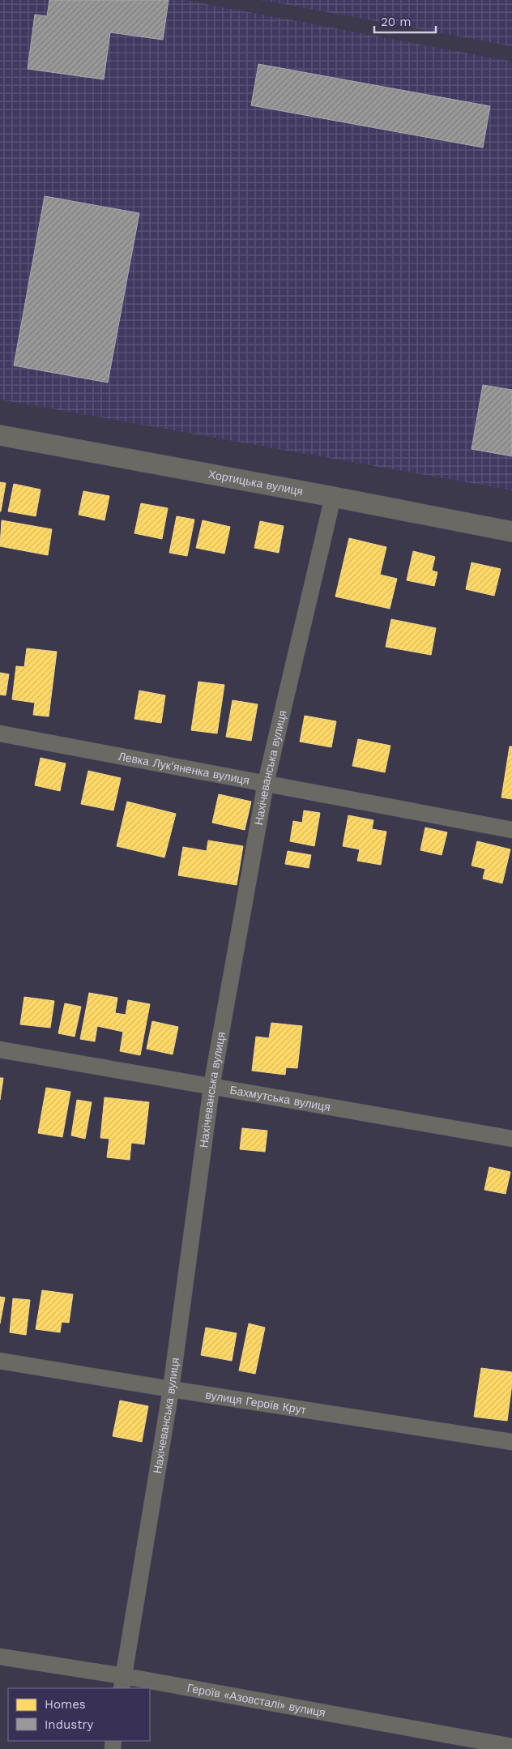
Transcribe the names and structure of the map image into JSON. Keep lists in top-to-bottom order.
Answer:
{
  "streets": {
    "street": [
      "Хортицька вулиця",
      "Левка Лук'яненка вулиця",
      "Нахічеванська вулиця",
      "Бахмутська вулиця",
      "вулиця Героїв Крут",
      "Героїв «Азовсталі» вулиця"
    ]
  },
  "crossings": [
    ["Хортицька вулиця", "Нахічеванська вулиця"],
    ["Левка Лук'яненка вулиця", "Нахічеванська вулиця"],
    ["Нахічеванська вулиця", "Бахмутська вулиця"],
    ["Нахічеванська вулиця", "вулиця Героїв Крут"],
    ["Нахічеванська вулиця", "Героїв «Азовсталі» вулиця"]
  ],
  "legend": ["Homes", "Industry"],
  "scale_bar": "20 m"
}
